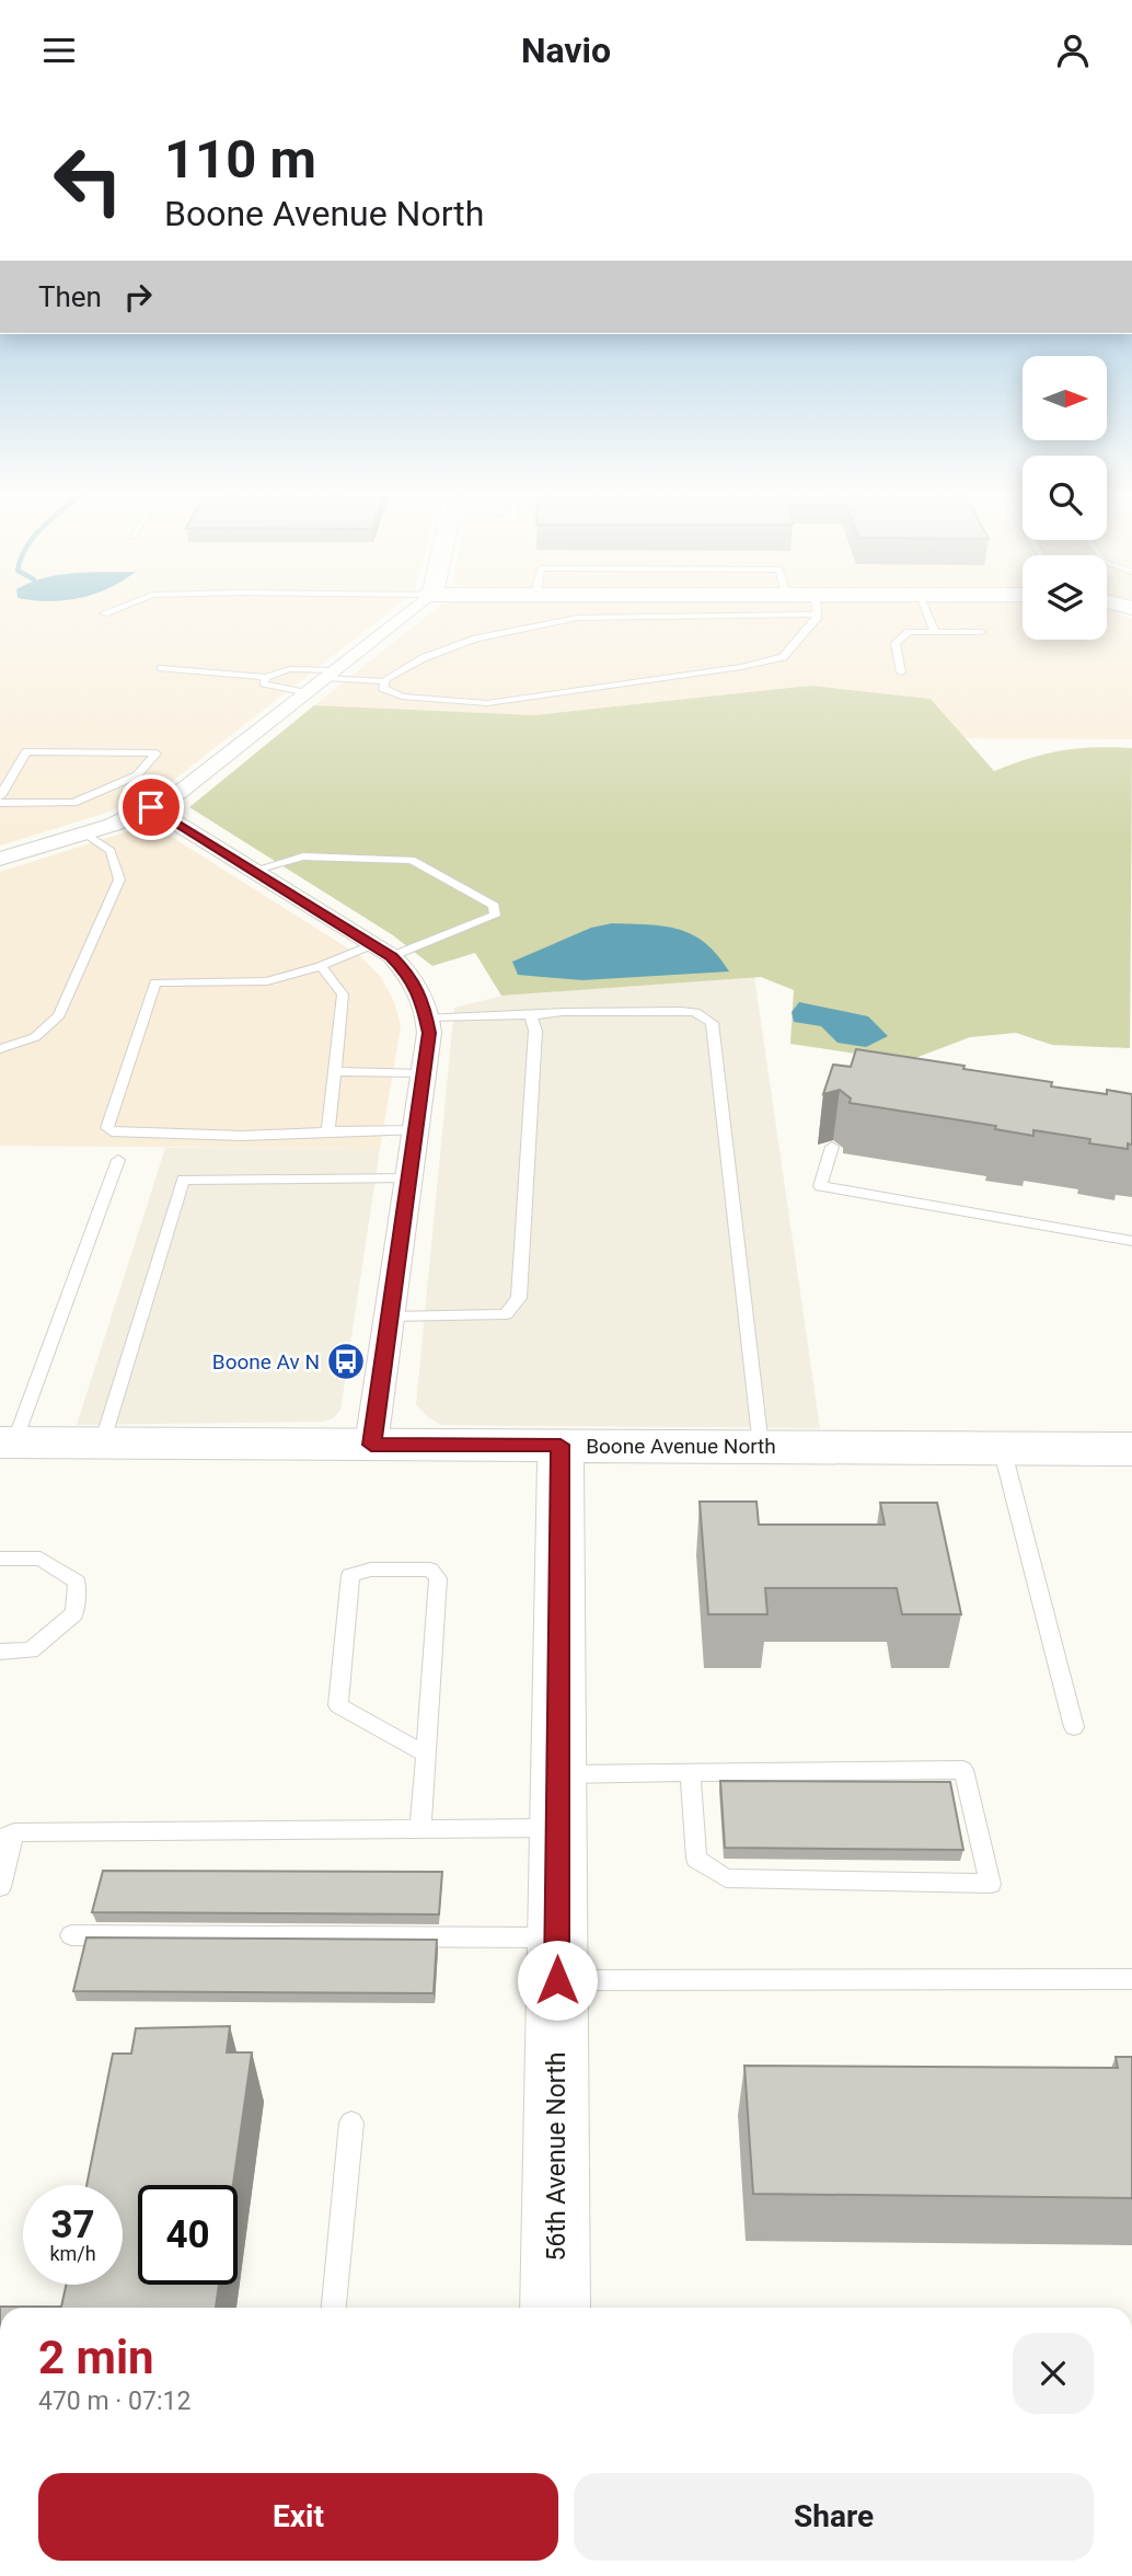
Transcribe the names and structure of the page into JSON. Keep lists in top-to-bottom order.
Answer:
{
  "streets": {
    "street": ["Boone Avenue North", "56th Avenue North"]
  },
  "crossings": [
    ["Boone Avenue North", "56th Avenue North"]
  ],
  "places": {
    "bus stop": ["Boone Av N"]
  },
  "north": "right",
  "page": {
    "header": "Navio",
    "turn": ["110 m", "Boone Avenue North"],
    "then": "Then",
    "speed": "37 km/h",
    "limit": "40",
    "heading": ["2 min", "470 m · 07:12"],
    "buttons": ["Exit", "Share"]
  }
}
